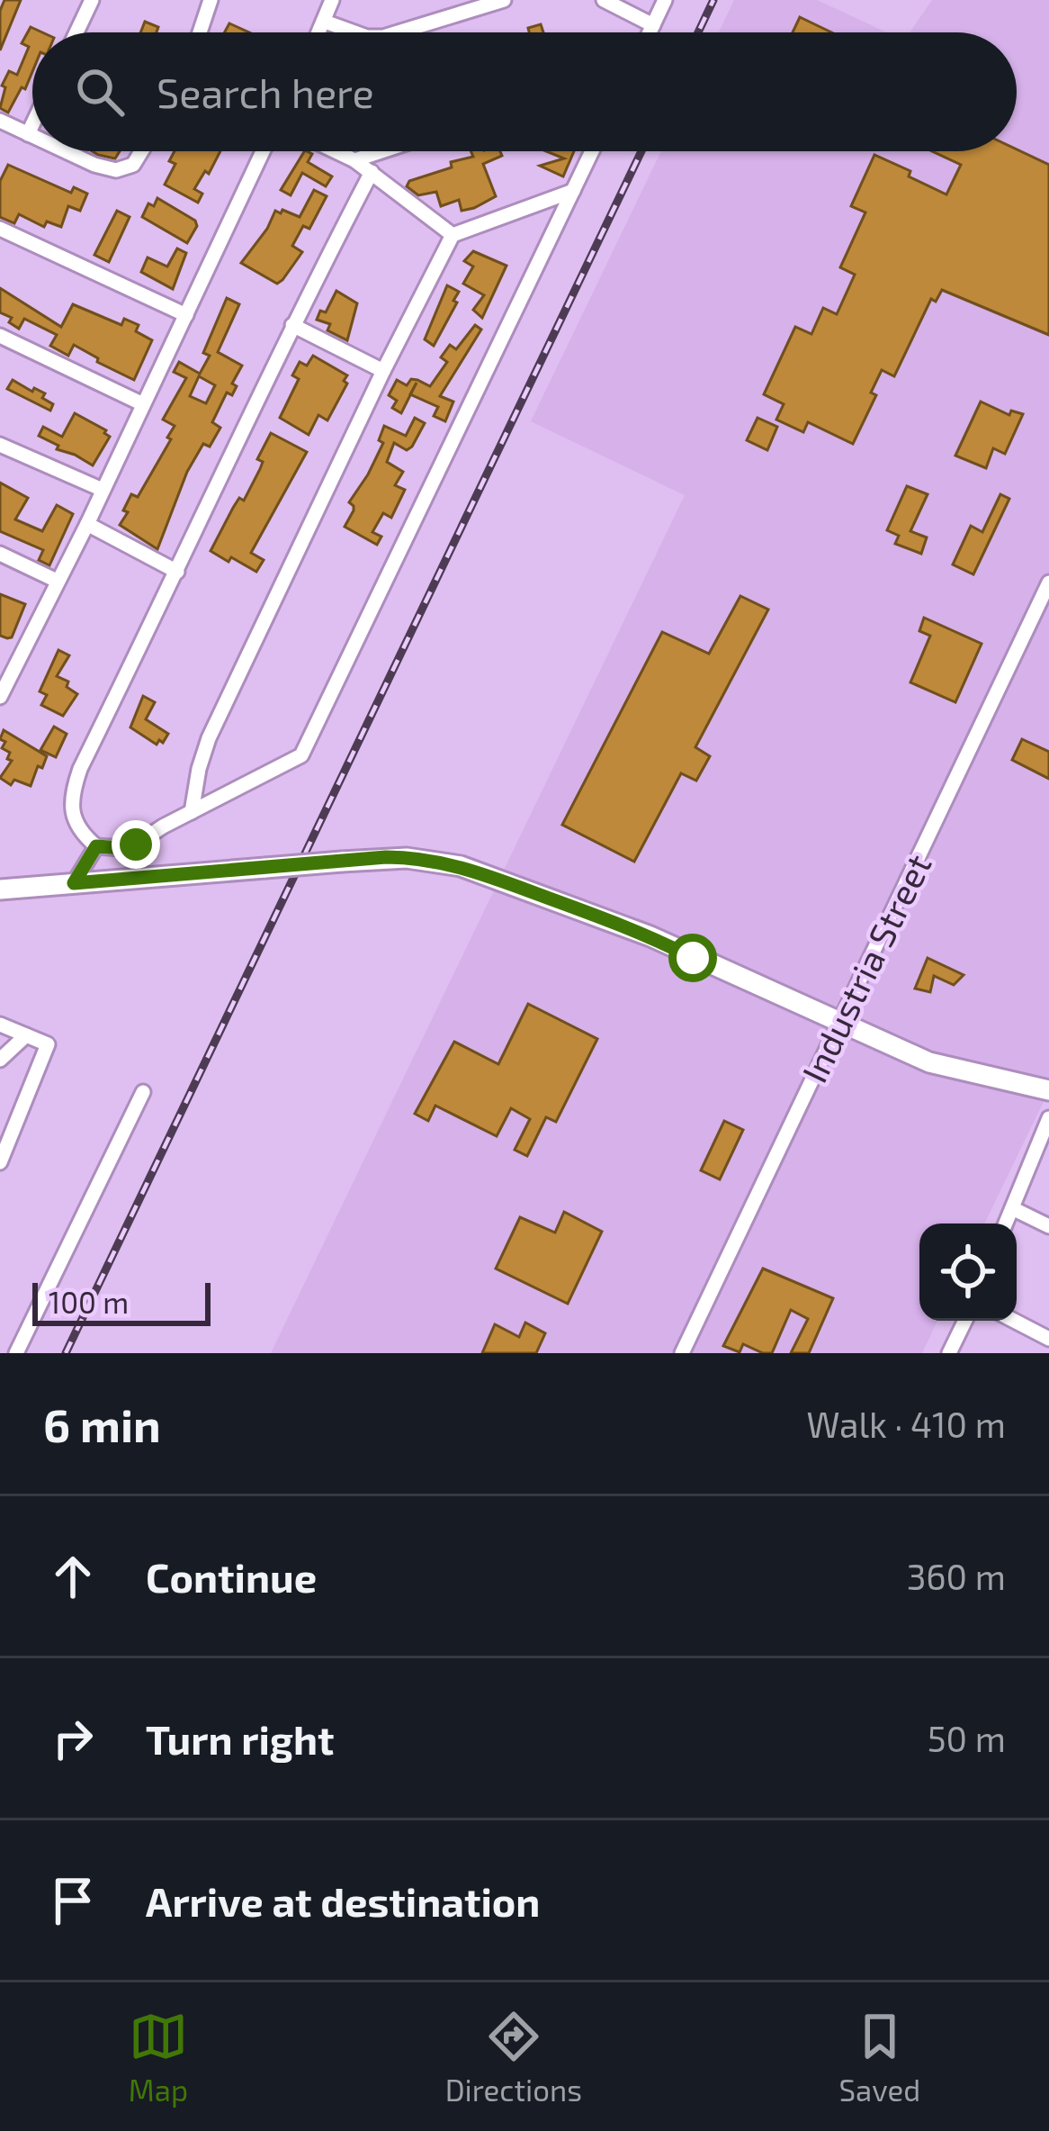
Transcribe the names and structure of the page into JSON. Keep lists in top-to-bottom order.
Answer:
{
  "streets": {
    "street": ["Industria Street"]
  },
  "scale_bar": "100 m",
  "page": {
    "search": "Search here",
    "scale": "100 m",
    "heading": ["6 min", "Walk · 410 m"],
    "list": [
      ["Continue", "360 m"],
      ["Turn right", "50 m"],
      "Arrive at destination"
    ],
    "nav": ["Map", "Directions", "Saved"]
  }
}
